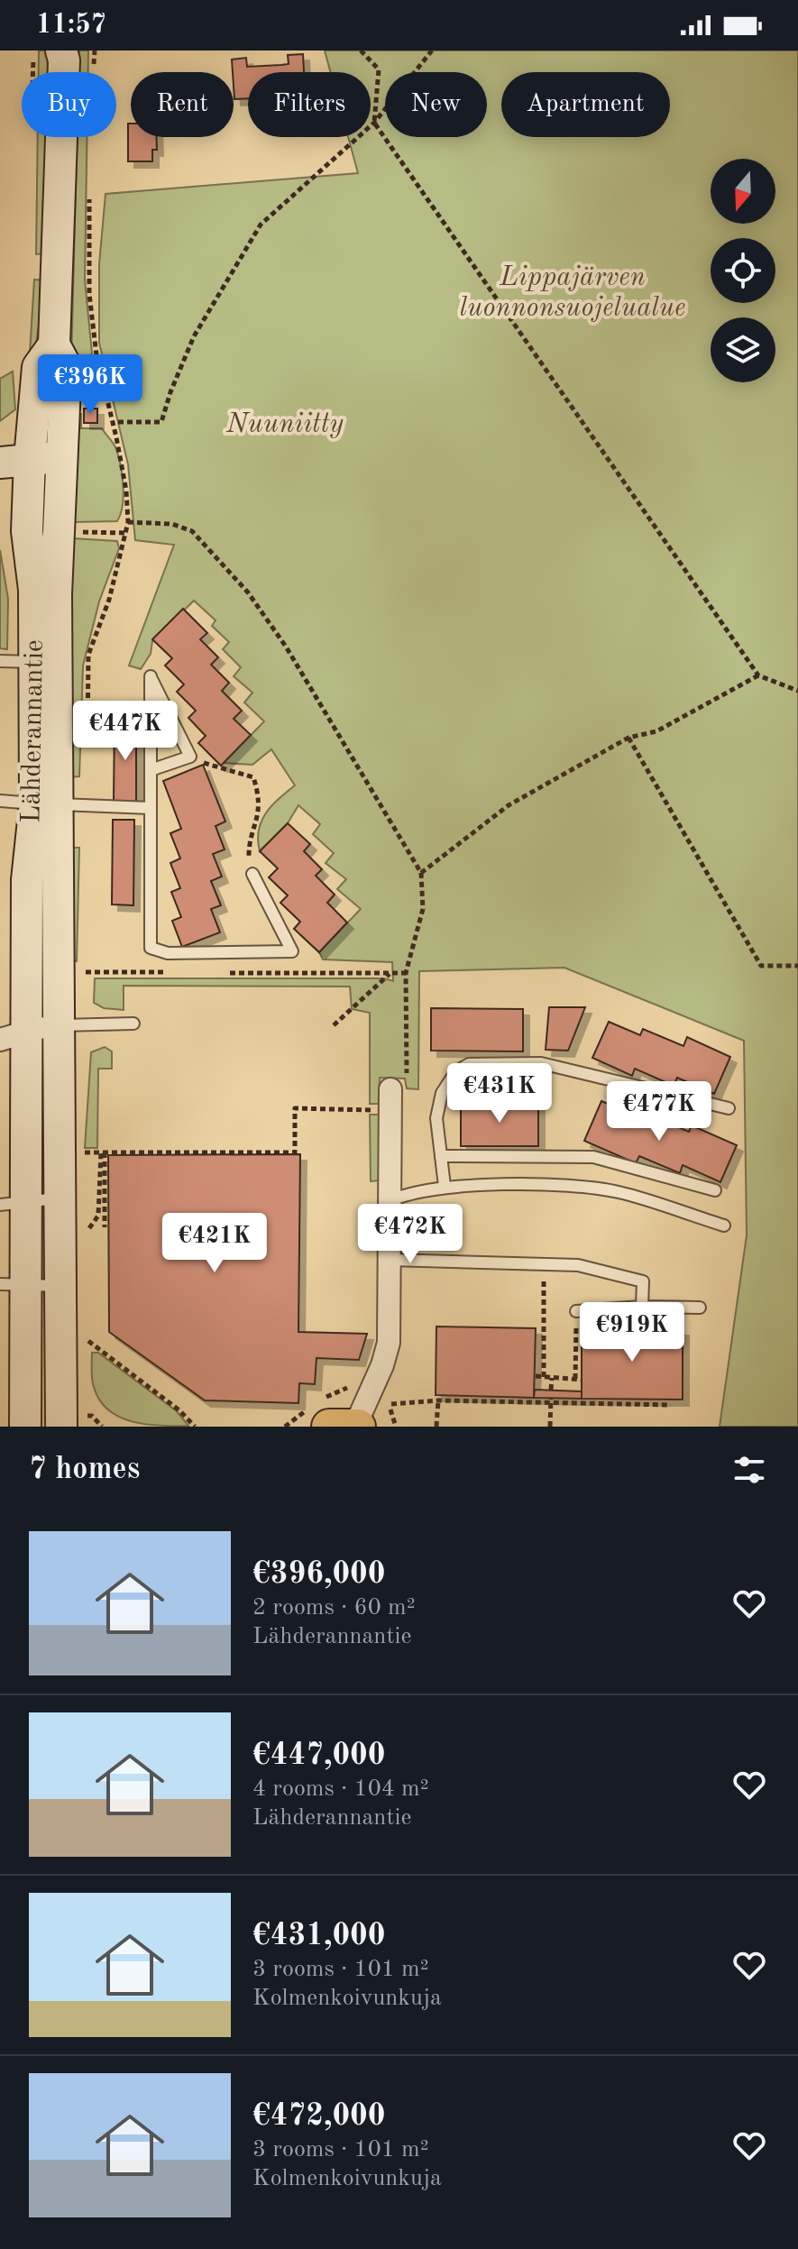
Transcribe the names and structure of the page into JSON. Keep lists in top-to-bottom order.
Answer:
{
  "streets": {
    "main road": ["Lähderannantie"]
  },
  "parks": ["Lippajärven luonnonsuojelualue", "Nuuniitty"],
  "north": "bottom",
  "page": {
    "status": "11:57",
    "chip": [
      "Buy",
      "Rent",
      "Filters",
      "New",
      "Apartment"
    ],
    "price": [
      "€396K",
      "€447K",
      "€431K",
      "€477K",
      "€472K",
      "€421K",
      "€919K"
    ],
    "heading": "7 homes",
    "list": [
      {
        "name": "€396,000",
        "note": "2 rooms · 60 m² · Lähderannantie"
      },
      {
        "name": "€447,000",
        "note": "4 rooms · 104 m² · Lähderannantie"
      },
      {
        "name": "€431,000",
        "note": "3 rooms · 101 m² · Kolmenkoivunkuja"
      },
      {
        "name": "€472,000",
        "note": "3 rooms · 101 m² · Kolmenkoivunkuja"
      }
    ]
  }
}
